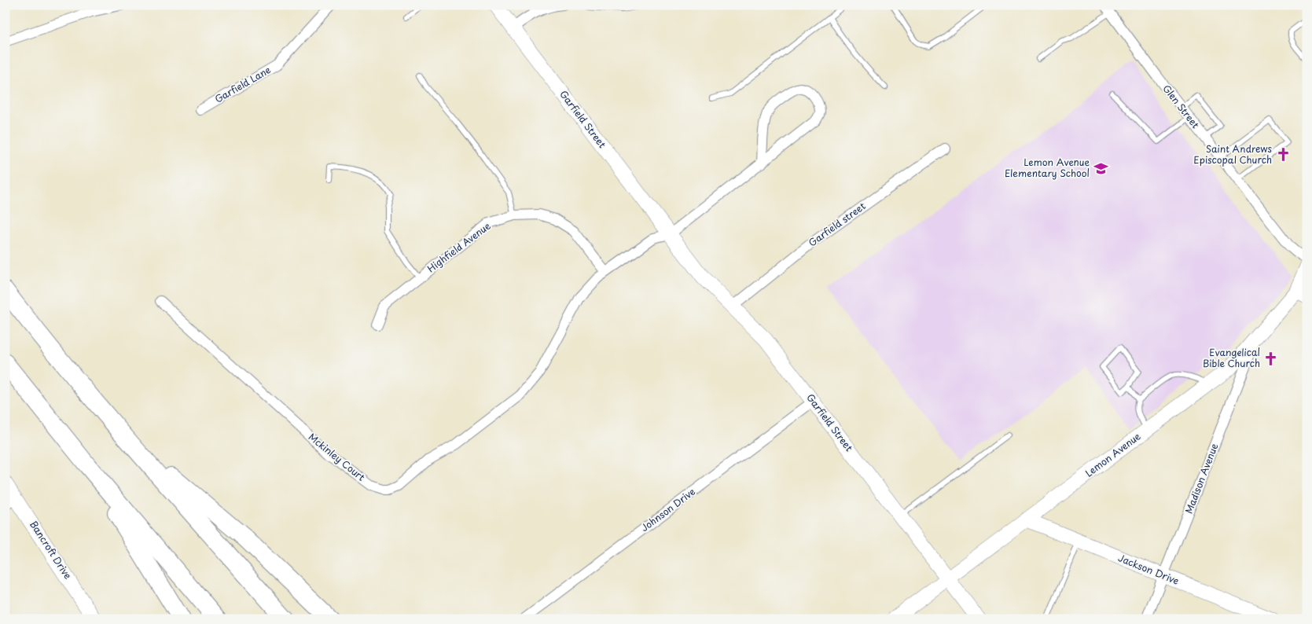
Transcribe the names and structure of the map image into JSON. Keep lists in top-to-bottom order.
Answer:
{
  "streets": {
    "street": [
      "Garfield Lane",
      "Glen Street",
      "Garfield Street",
      "Garfield street",
      "Highfield Avenue",
      "Lemon Avenue",
      "Mckinley Court",
      "Madison Avenue",
      "Johnson Drive",
      "Bancroft Drive",
      "Jackson Drive"
    ]
  },
  "crossings": [
    ["Garfield Street", "Garfield street"],
    ["Garfield Street", "Lemon Avenue"],
    ["Garfield Street", "Johnson Drive"],
    ["Highfield Avenue", "Mckinley Court"],
    ["Lemon Avenue", "Madison Avenue"],
    ["Lemon Avenue", "Jackson Drive"],
    ["Madison Avenue", "Jackson Drive"]
  ],
  "places": {
    "church": ["Saint Andrews Episcopal Church", "Evangelical Bible Church"],
    "school or university": ["Lemon Avenue Elementary School"]
  }
}
